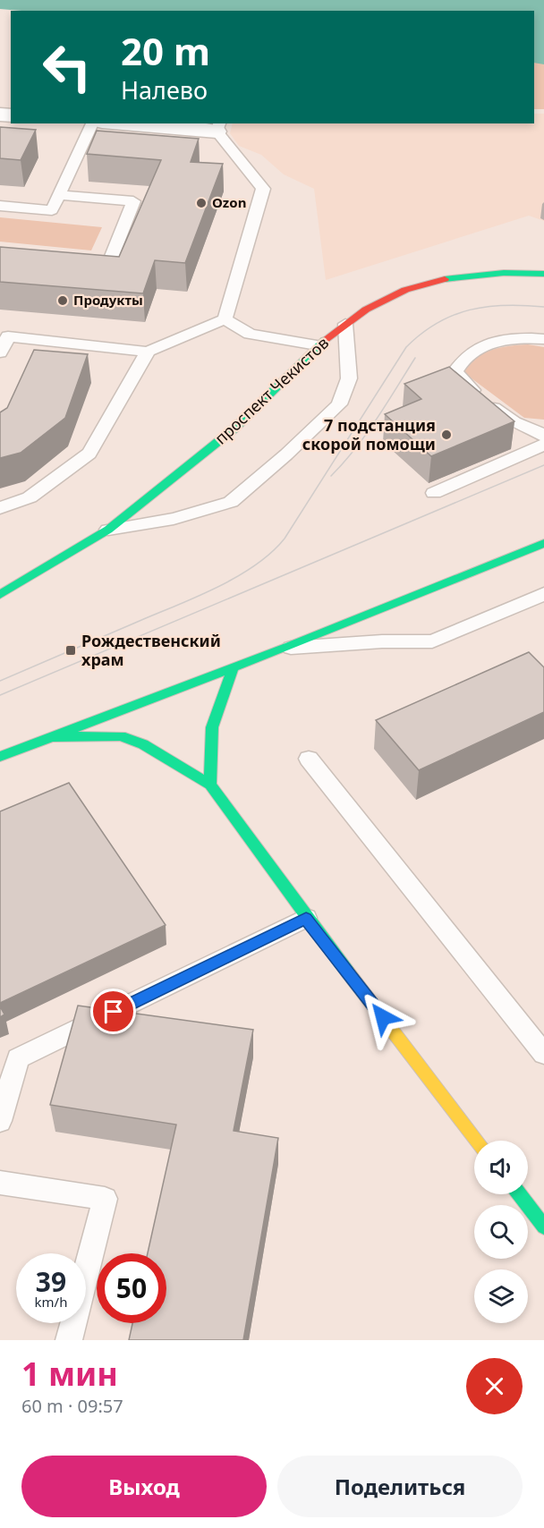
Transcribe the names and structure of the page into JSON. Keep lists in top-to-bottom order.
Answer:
{
  "streets": {
    "main road": ["проспект Чекистов"]
  },
  "places": {
    "other": ["Ozon", "Продукты", "7 подстанция скорой помощи"],
    "transit": ["Рождественский храм"]
  },
  "page": {
    "turn": ["20 m", "Налево"],
    "speed": "39 km/h",
    "limit": "50",
    "heading": ["1 мин", "60 m · 09:57"],
    "buttons": ["Выход", "Поделиться"]
  }
}
